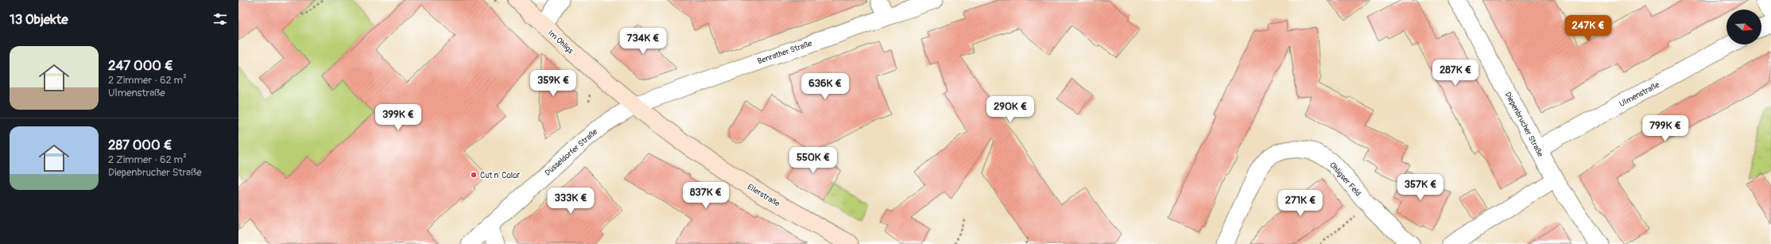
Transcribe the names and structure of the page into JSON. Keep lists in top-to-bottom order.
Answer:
{
  "streets": {
    "main road": ["Im Ohligs", "Ellerstraße"],
    "street": [
      "Benrather Straße",
      "Ulmenstraße",
      "Diepenbrucher Straße",
      "Düsseldorfer Straße",
      "Ohligser Feld"
    ]
  },
  "crossings": [
    ["Im Ohligs", "Benrather Straße"],
    ["Im Ohligs", "Düsseldorfer Straße"],
    ["Im Ohligs", "Ellerstraße"],
    ["Benrather Straße", "Düsseldorfer Straße"],
    ["Benrather Straße", "Ellerstraße"],
    ["Ulmenstraße", "Diepenbrucher Straße"],
    ["Düsseldorfer Straße", "Ellerstraße"]
  ],
  "places": ["Cut n' Color"],
  "north": "right",
  "page": {
    "heading": "13 Objekte",
    "price": [
      "247K €",
      "734K €",
      "287K €",
      "359K €",
      "636K €",
      "290K €",
      "399K €",
      "799K €",
      "550K €",
      "357K €",
      "837K €",
      "333K €",
      "271K €"
    ],
    "list": [
      {
        "name": "247 000 €",
        "note": "2 Zimmer · 62 m² · Ulmenstraße"
      },
      {
        "name": "287 000 €",
        "note": "2 Zimmer · 62 m² · Diepenbrucher Straße"
      }
    ]
  }
}
